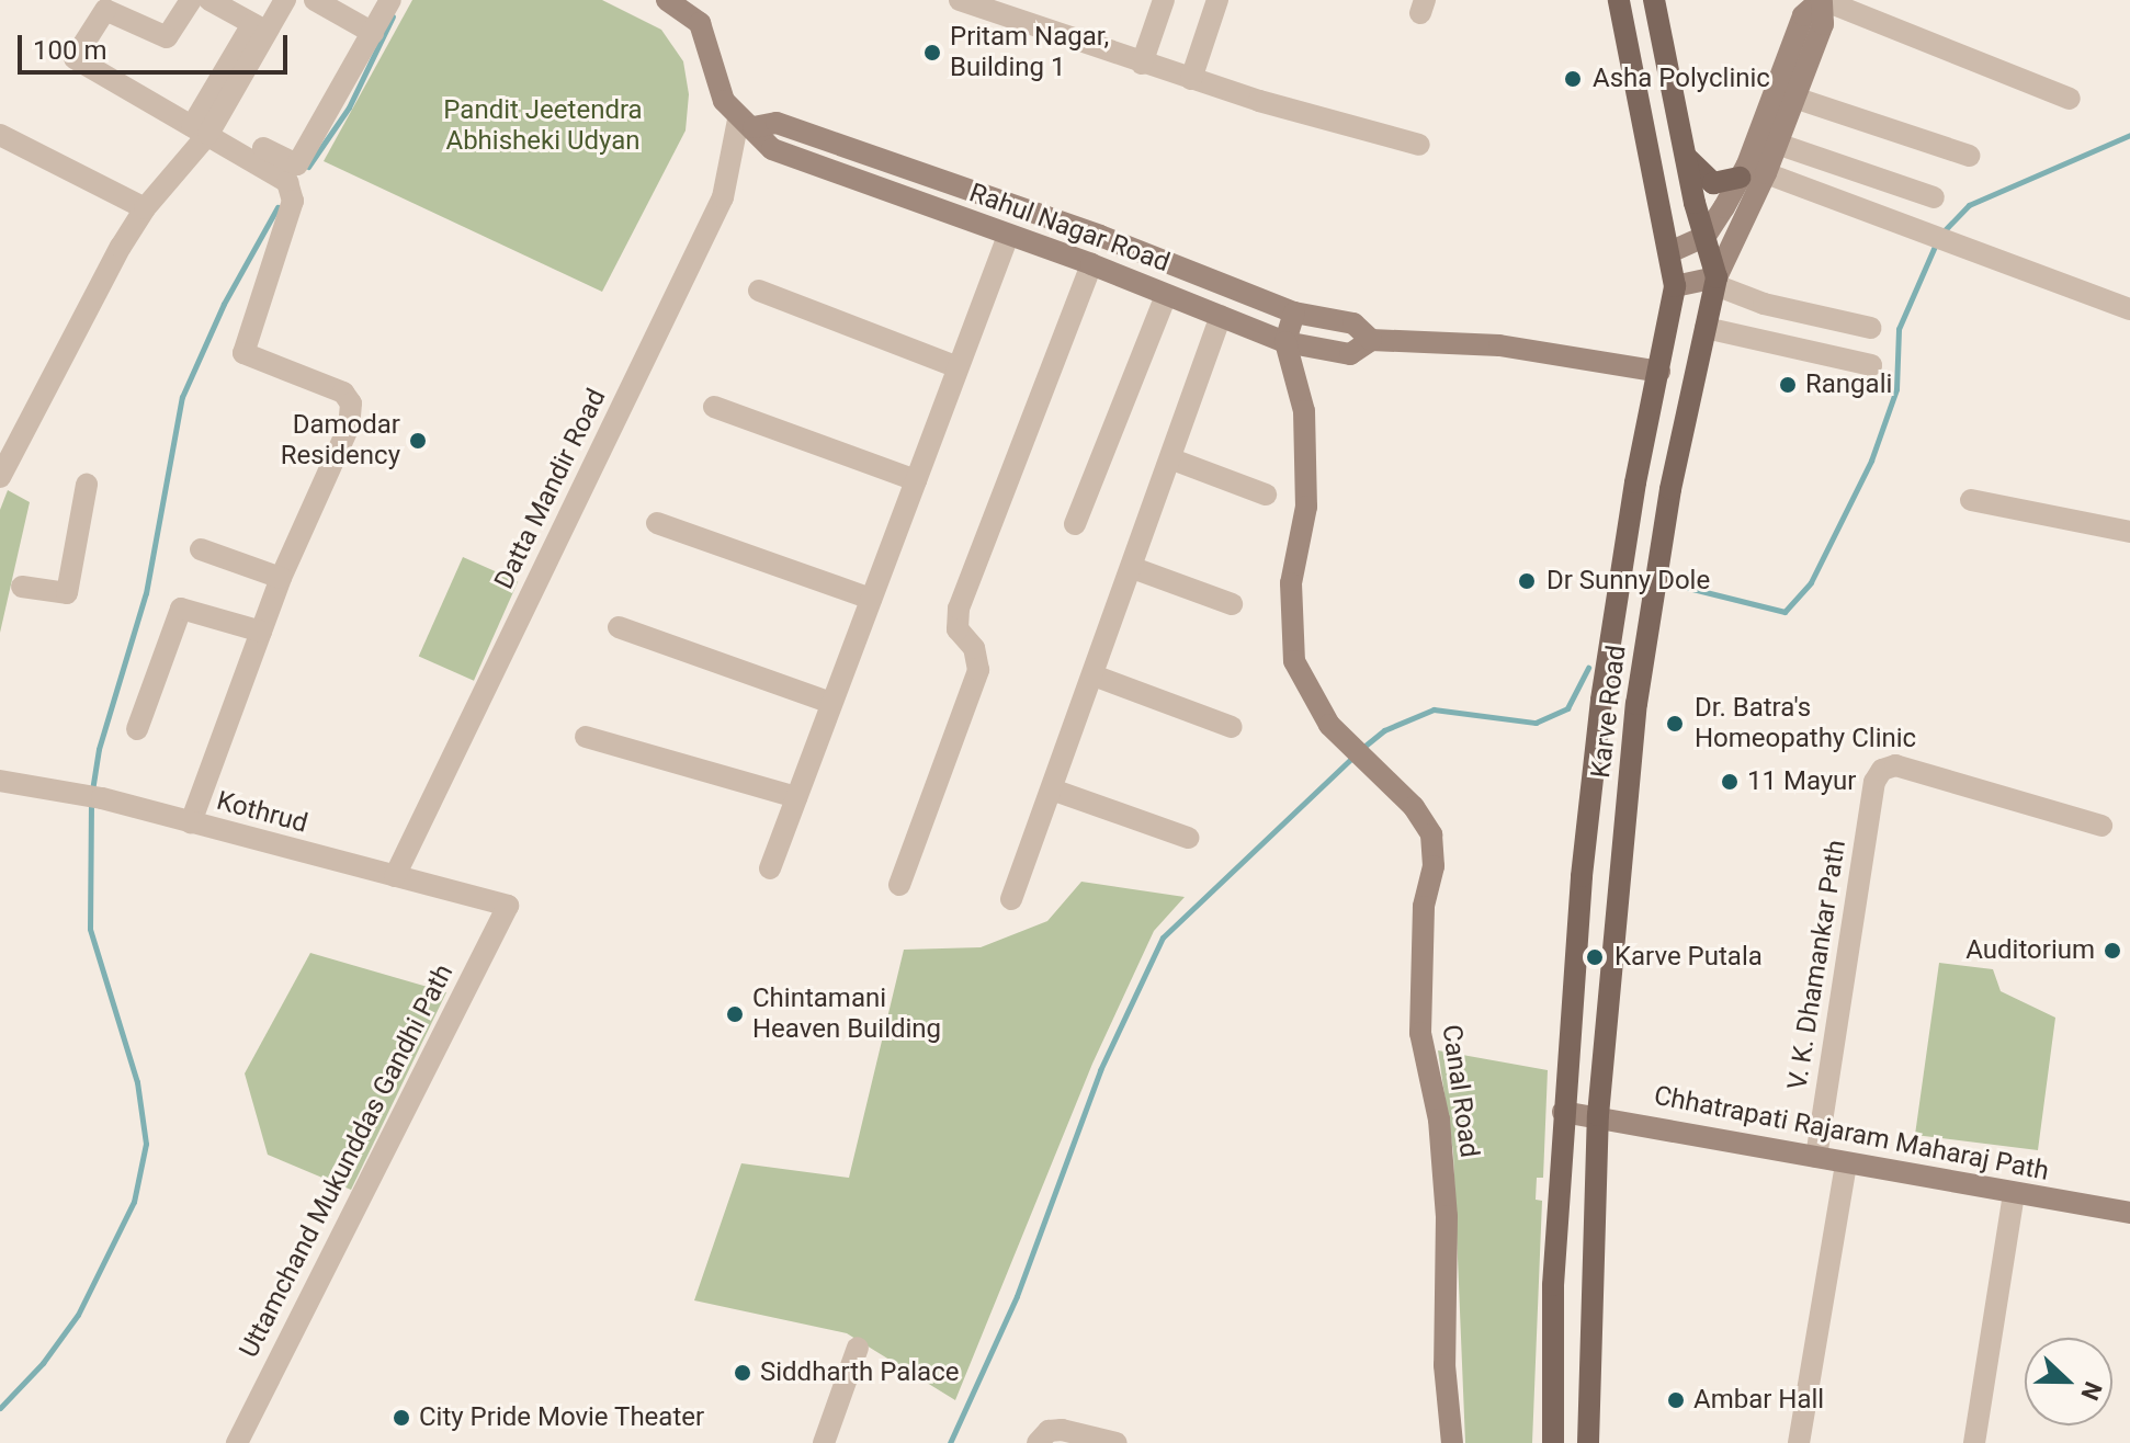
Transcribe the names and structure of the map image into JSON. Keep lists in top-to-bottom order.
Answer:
{
  "streets": {
    "main road": ["Karve Road"],
    "street": [
      "Rahul Nagar Road",
      "Datta Mandir Road",
      "Kothrud",
      "V. K. Dhamankar Path",
      "Canal Road",
      "Chhatrapati Rajaram Maharaj Path",
      "Uttamchand Mukunddas Gandhi Path"
    ]
  },
  "crossings": [
    ["Rahul Nagar Road", "Datta Mandir Road"],
    ["Rahul Nagar Road", "Karve Road"],
    ["Rahul Nagar Road", "Canal Road"],
    ["Datta Mandir Road", "Kothrud"],
    ["Karve Road", "Chhatrapati Rajaram Maharaj Path"],
    ["Kothrud", "Uttamchand Mukunddas Gandhi Path"],
    ["V. K. Dhamankar Path", "Chhatrapati Rajaram Maharaj Path"]
  ],
  "parks": ["Pandit Jeetendra Abhisheki Udyan"],
  "places": [
    "Pritam Nagar, Building 1",
    "Asha Polyclinic",
    "Rangali",
    "Damodar Residency",
    "Dr Sunny Dole",
    "Dr. Batra's Homeopathy Clinic",
    "11 Mayur",
    "Auditorium",
    "Karve Putala",
    "Chintamani Heaven Building",
    "Siddharth Palace",
    "Ambar Hall",
    "City Pride Movie Theater"
  ],
  "scale_bar": "100 m",
  "north": "right"
}
